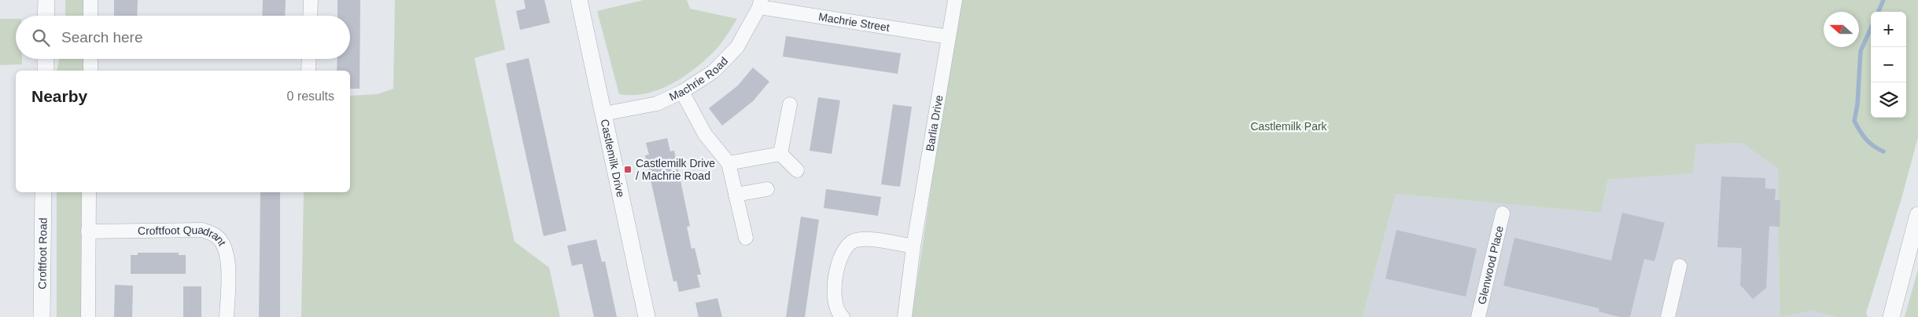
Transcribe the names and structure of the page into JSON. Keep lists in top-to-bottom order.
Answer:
{
  "streets": {
    "street": [
      "Machrie Street",
      "Machrie Road",
      "Barlia Drive",
      "Castlemilk Drive",
      "Croftfoot Quadrant",
      "Croftfoot Road",
      "Glenwood Place"
    ]
  },
  "crossings": [
    ["Machrie Street", "Machrie Road"],
    ["Machrie Street", "Barlia Drive"],
    ["Machrie Road", "Castlemilk Drive"]
  ],
  "parks": ["Castlemilk Park"],
  "places": {
    "transit": ["Castlemilk Drive / Machrie Road"]
  },
  "north": "left",
  "page": {
    "map_buttons": ["+", "−"],
    "search": "Search here",
    "heading": ["Nearby", "0 results"]
  }
}
